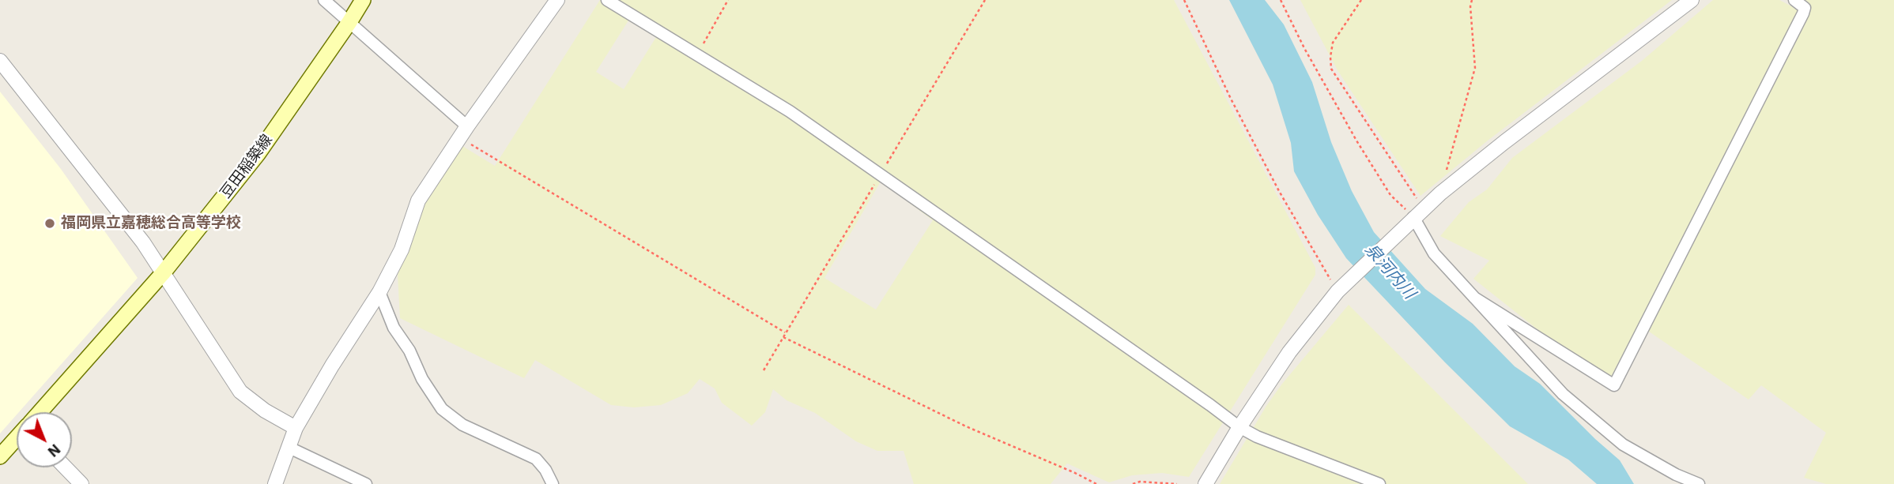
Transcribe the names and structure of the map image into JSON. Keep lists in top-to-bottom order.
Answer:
{
  "streets": {
    "main road": ["豆田稲築線"]
  },
  "water": ["泉河内川"],
  "places": ["福岡県立嘉穂総合高等学校"],
  "north": "bottom right"
}
